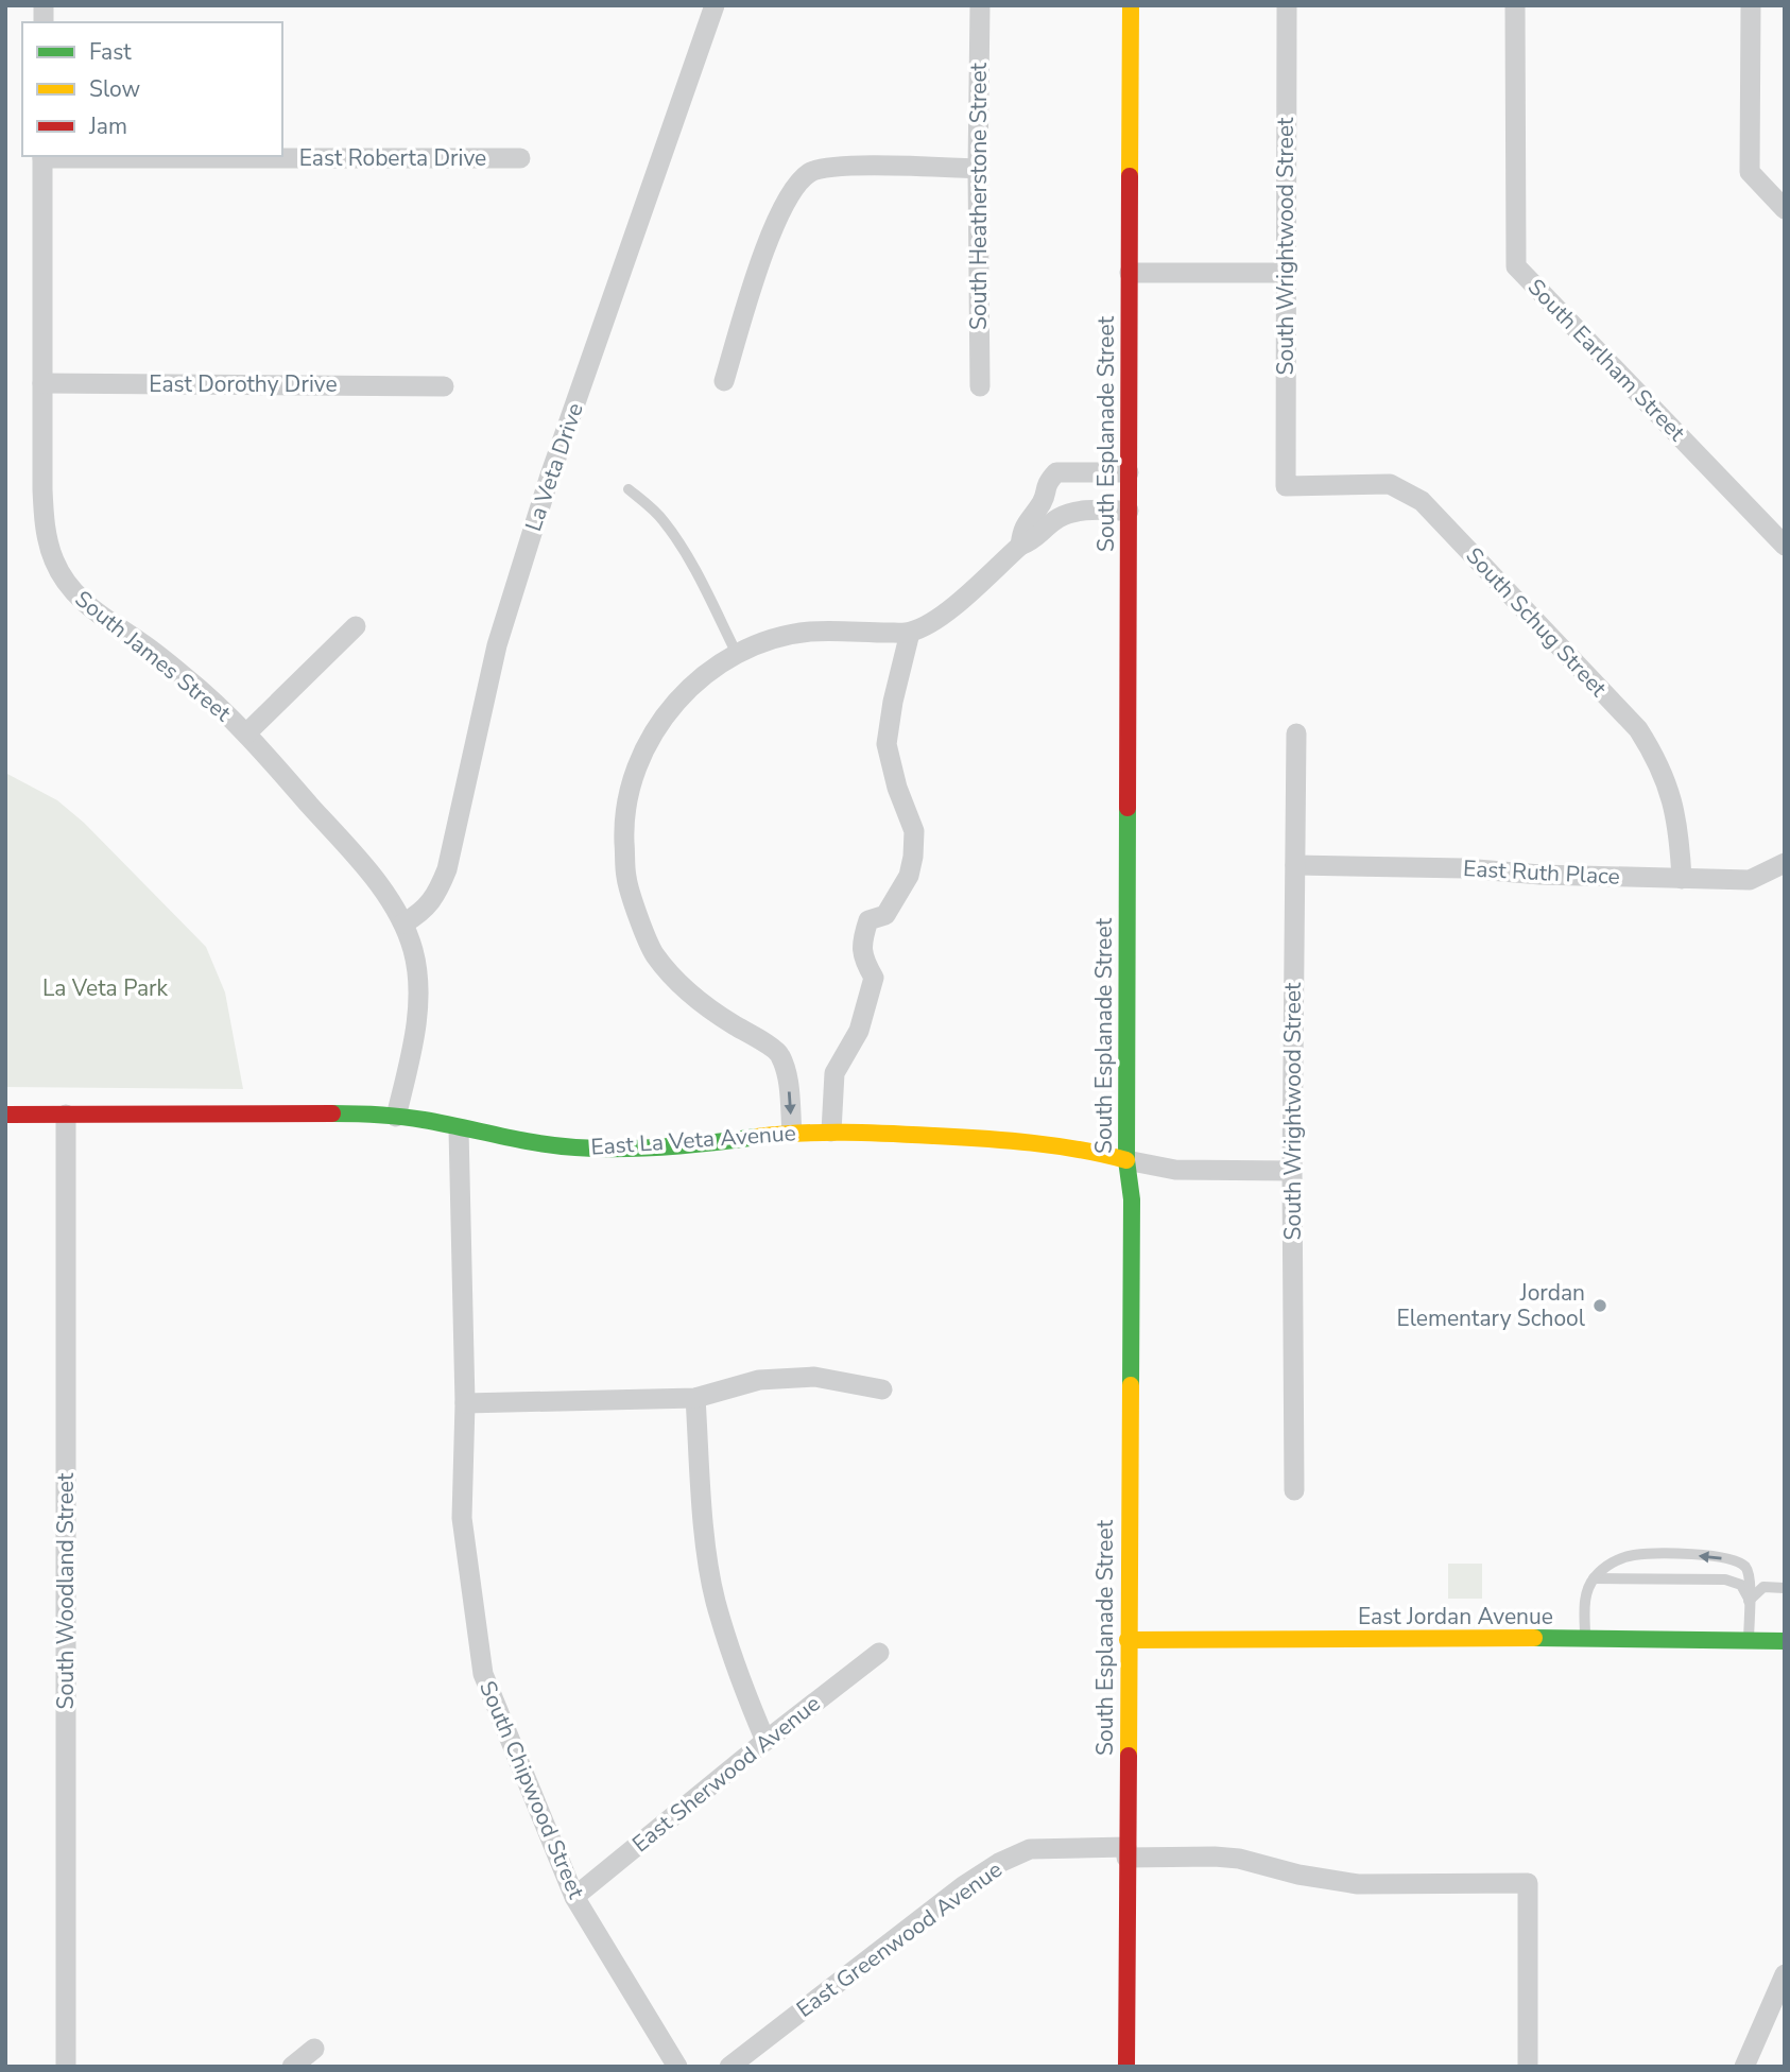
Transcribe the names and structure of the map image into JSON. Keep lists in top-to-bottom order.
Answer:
{
  "streets": {
    "main road": ["South Esplanade Street", "East La Veta Avenue", "East Jordan Avenue"],
    "street": [
      "East Roberta Drive",
      "South Heatherstone Street",
      "South Wrightwood Street",
      "South Earlham Street",
      "East Dorothy Drive",
      "La Veta Drive",
      "South Schug Street",
      "South James Street",
      "East Ruth Place",
      "South Woodland Street",
      "East Sherwood Avenue",
      "South Chipwood Street",
      "East Greenwood Avenue"
    ]
  },
  "crossings": [
    ["East Roberta Drive", "South James Street"],
    ["South Wrightwood Street", "South Schug Street"],
    ["South Wrightwood Street", "East Ruth Place"],
    ["South Wrightwood Street", "East La Veta Avenue"],
    ["East Dorothy Drive", "South James Street"],
    ["South Esplanade Street", "East La Veta Avenue"],
    ["South Esplanade Street", "East Jordan Avenue"],
    ["South Esplanade Street", "East Greenwood Avenue"],
    ["La Veta Drive", "South James Street"],
    ["South Schug Street", "East Ruth Place"],
    ["South James Street", "East La Veta Avenue"],
    ["East La Veta Avenue", "South Woodland Street"],
    ["East La Veta Avenue", "South Chipwood Street"],
    ["East Sherwood Avenue", "South Chipwood Street"]
  ],
  "parks": ["La Veta Park"],
  "places": ["Jordan Elementary School"],
  "legend": ["Fast", "Slow", "Jam"]
}
